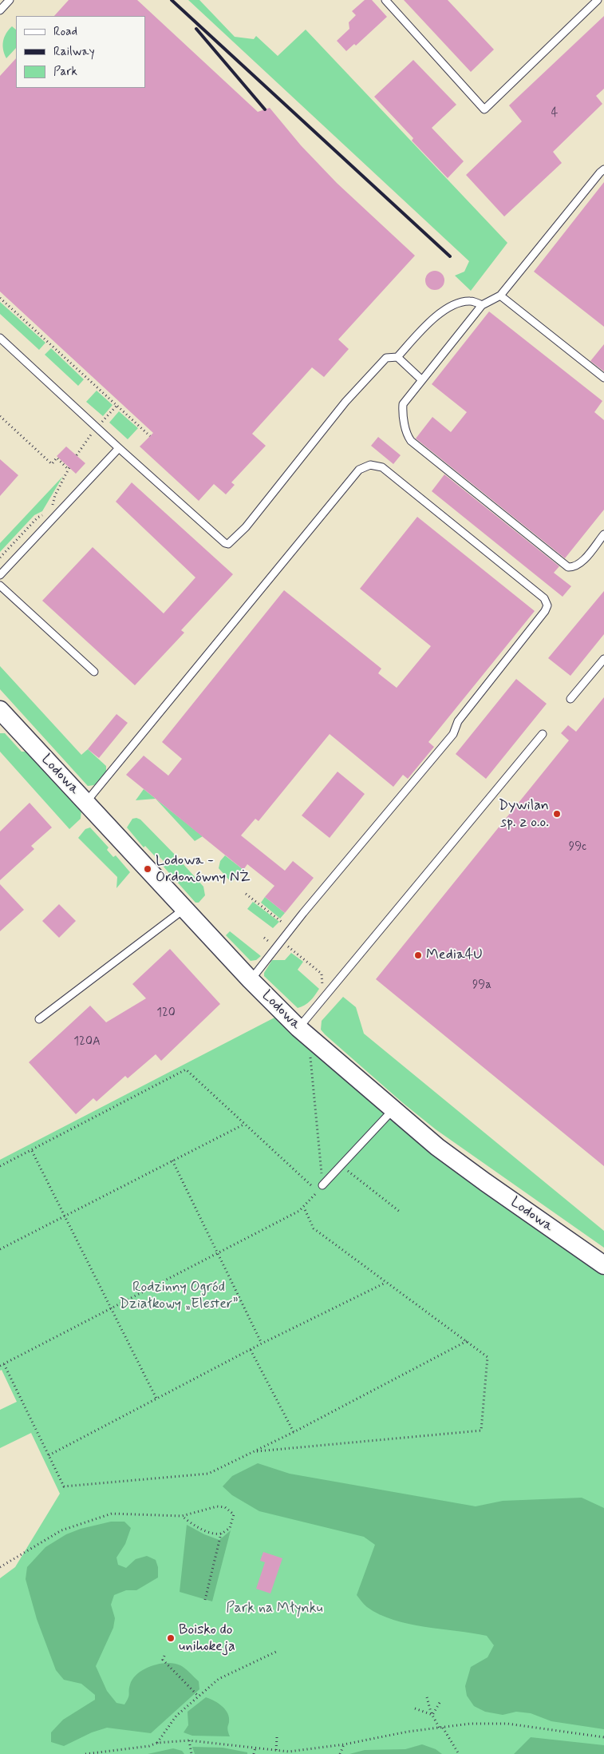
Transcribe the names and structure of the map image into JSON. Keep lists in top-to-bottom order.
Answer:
{
  "streets": {
    "street": ["Lodowa"]
  },
  "parks": ["Rodzinny Ogród Działkowy „Elester”", "Park na Młynku"],
  "places": [
    "Dywilan sp. z o.o.",
    "Lodowa - Ordonówny NŻ",
    "Media4U",
    "Boisko do unihokeja"
  ],
  "house_numbers": [
    "4",
    "99c",
    "99a",
    "120",
    "120A"
  ],
  "legend": ["Road", "Railway", "Park"]
}
